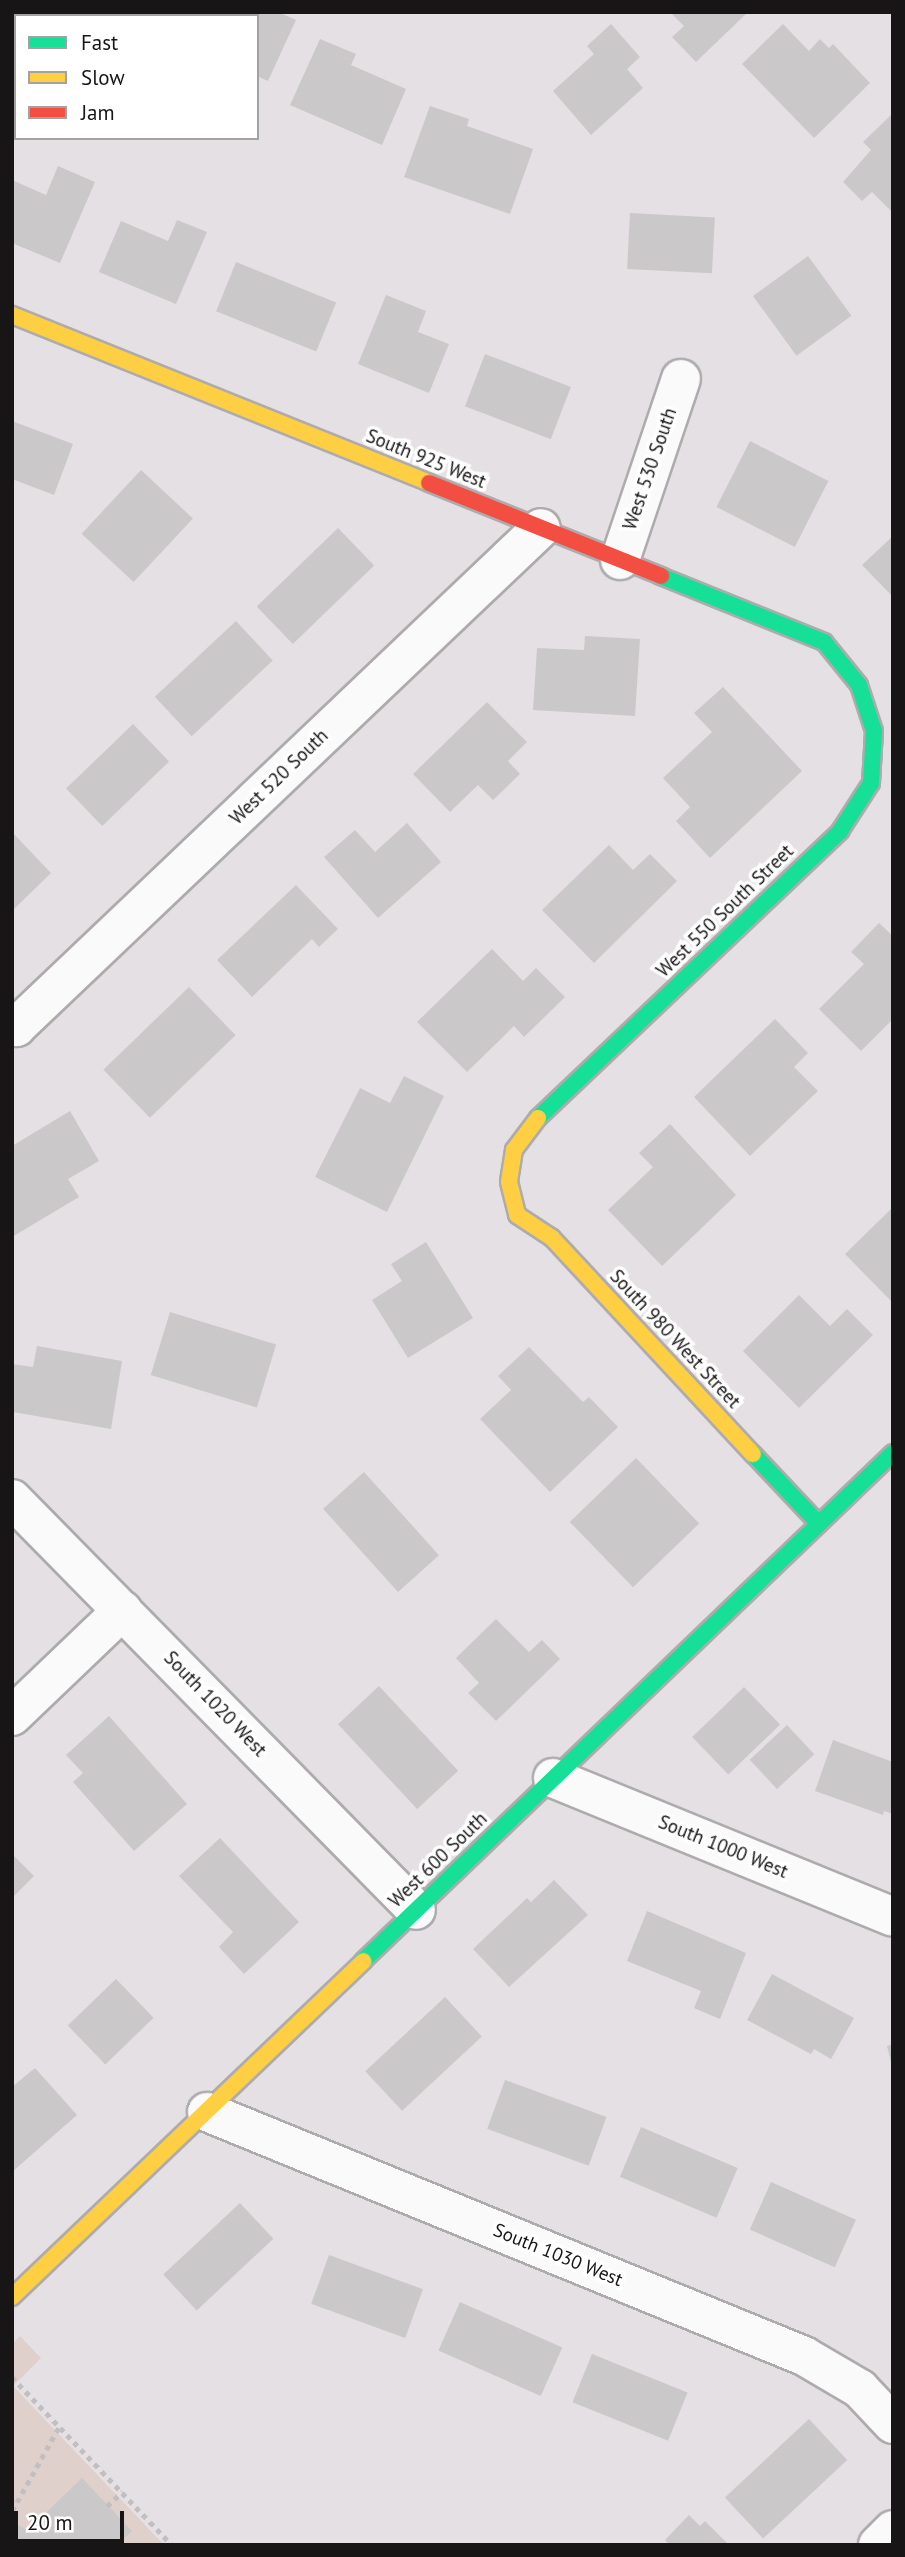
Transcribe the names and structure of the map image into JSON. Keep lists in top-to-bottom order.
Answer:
{
  "streets": {
    "street": [
      "South 925 West",
      "West 530 South",
      "West 520 South",
      "West 550 South Street",
      "South 980 West Street",
      "South 1020 West",
      "South 1000 West",
      "West 600 South",
      "South 1030 West"
    ]
  },
  "crossings": [
    ["South 925 West", "West 530 South"],
    ["South 925 West", "West 520 South"],
    ["South 925 West", "West 550 South Street"],
    ["West 550 South Street", "South 980 West Street"],
    ["South 980 West Street", "West 600 South"],
    ["South 1020 West", "West 600 South"],
    ["South 1000 West", "West 600 South"],
    ["West 600 South", "South 1030 West"]
  ],
  "legend": ["Fast", "Slow", "Jam"],
  "scale_bar": "20 m"
}
